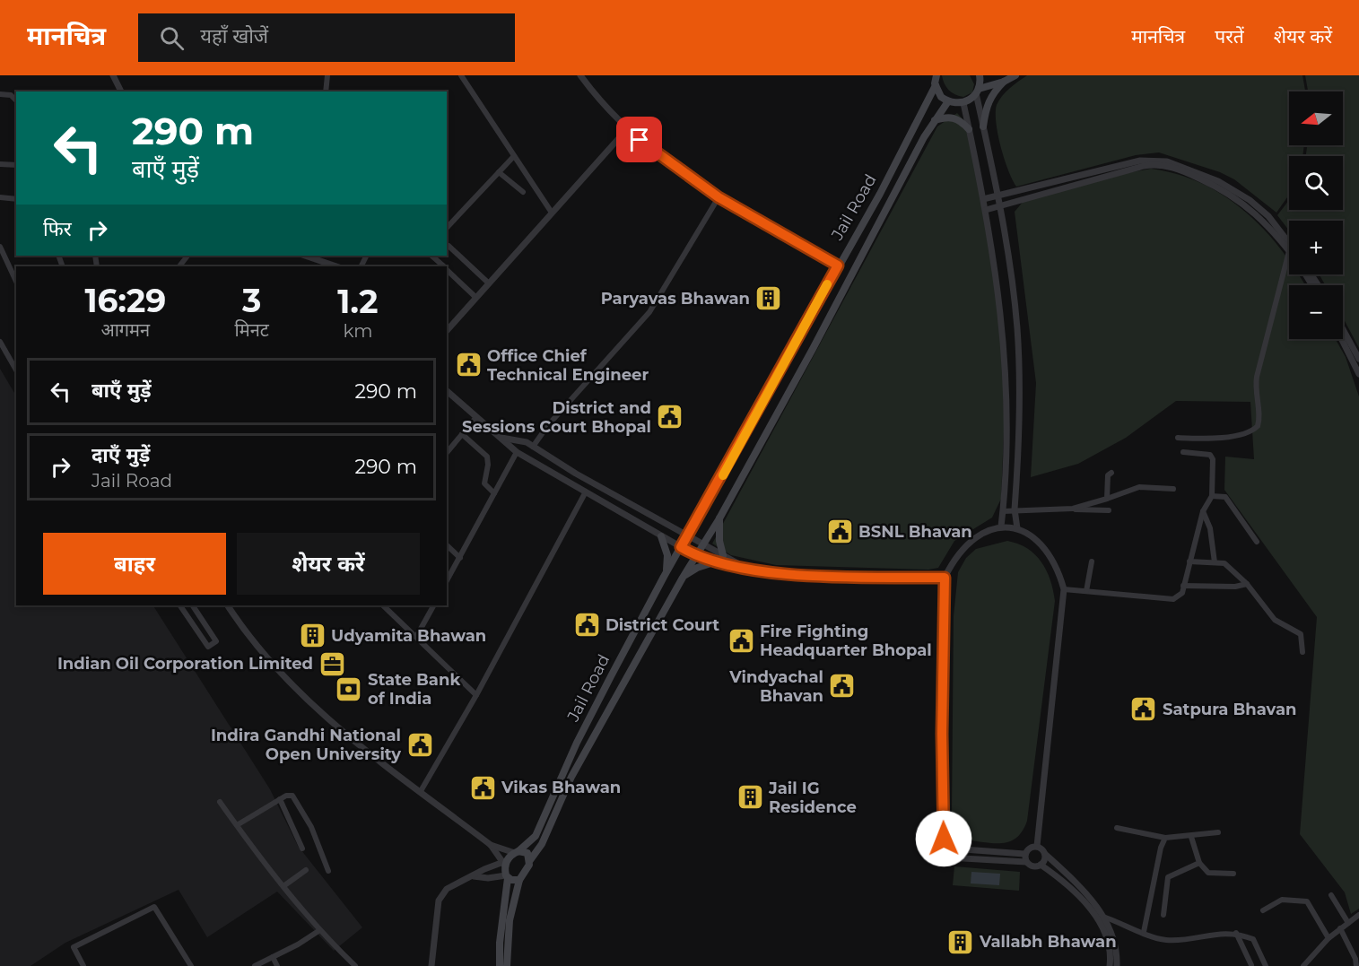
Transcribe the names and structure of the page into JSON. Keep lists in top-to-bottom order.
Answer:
{
  "streets": {
    "main road": ["Jail Road"]
  },
  "places": {
    "building": [
      "Paryavas Bhawan",
      "Udyamita Bhawan",
      "Jail IG Residence",
      "Vallabh Bhawan"
    ],
    "public building": [
      "Office Chief Technical Engineer",
      "District and Sessions Court Bhopal",
      "BSNL Bhavan",
      "District Court",
      "Fire Fighting Headquarter Bhopal",
      "Vindyachal Bhavan",
      "Satpura Bhavan",
      "Indira Gandhi National Open University",
      "Vikas Bhawan"
    ],
    "office": ["Indian Oil Corporation Limited"],
    "bank": ["State Bank of India"]
  },
  "north": "left",
  "page": {
    "header": "मानचित्र",
    "search": "यहाँ खोजें",
    "nav": ["मानचित्र", "परतें", "शेयर करें"],
    "map_buttons": ["+", "−"],
    "turn": ["290 m", "बाएँ मुड़ें"],
    "then": "फिर",
    "eta": [
      "16:29",
      "आगमन",
      "3",
      "मिनट",
      "1.2",
      "km"
    ],
    "list": [
      {
        "name": "बाएँ मुड़ें",
        "value": "290 m"
      },
      {
        "name": "दाएँ मुड़ें",
        "note": "Jail Road",
        "value": "290 m"
      }
    ],
    "buttons": ["बाहर", "शेयर करें"]
  }
}
